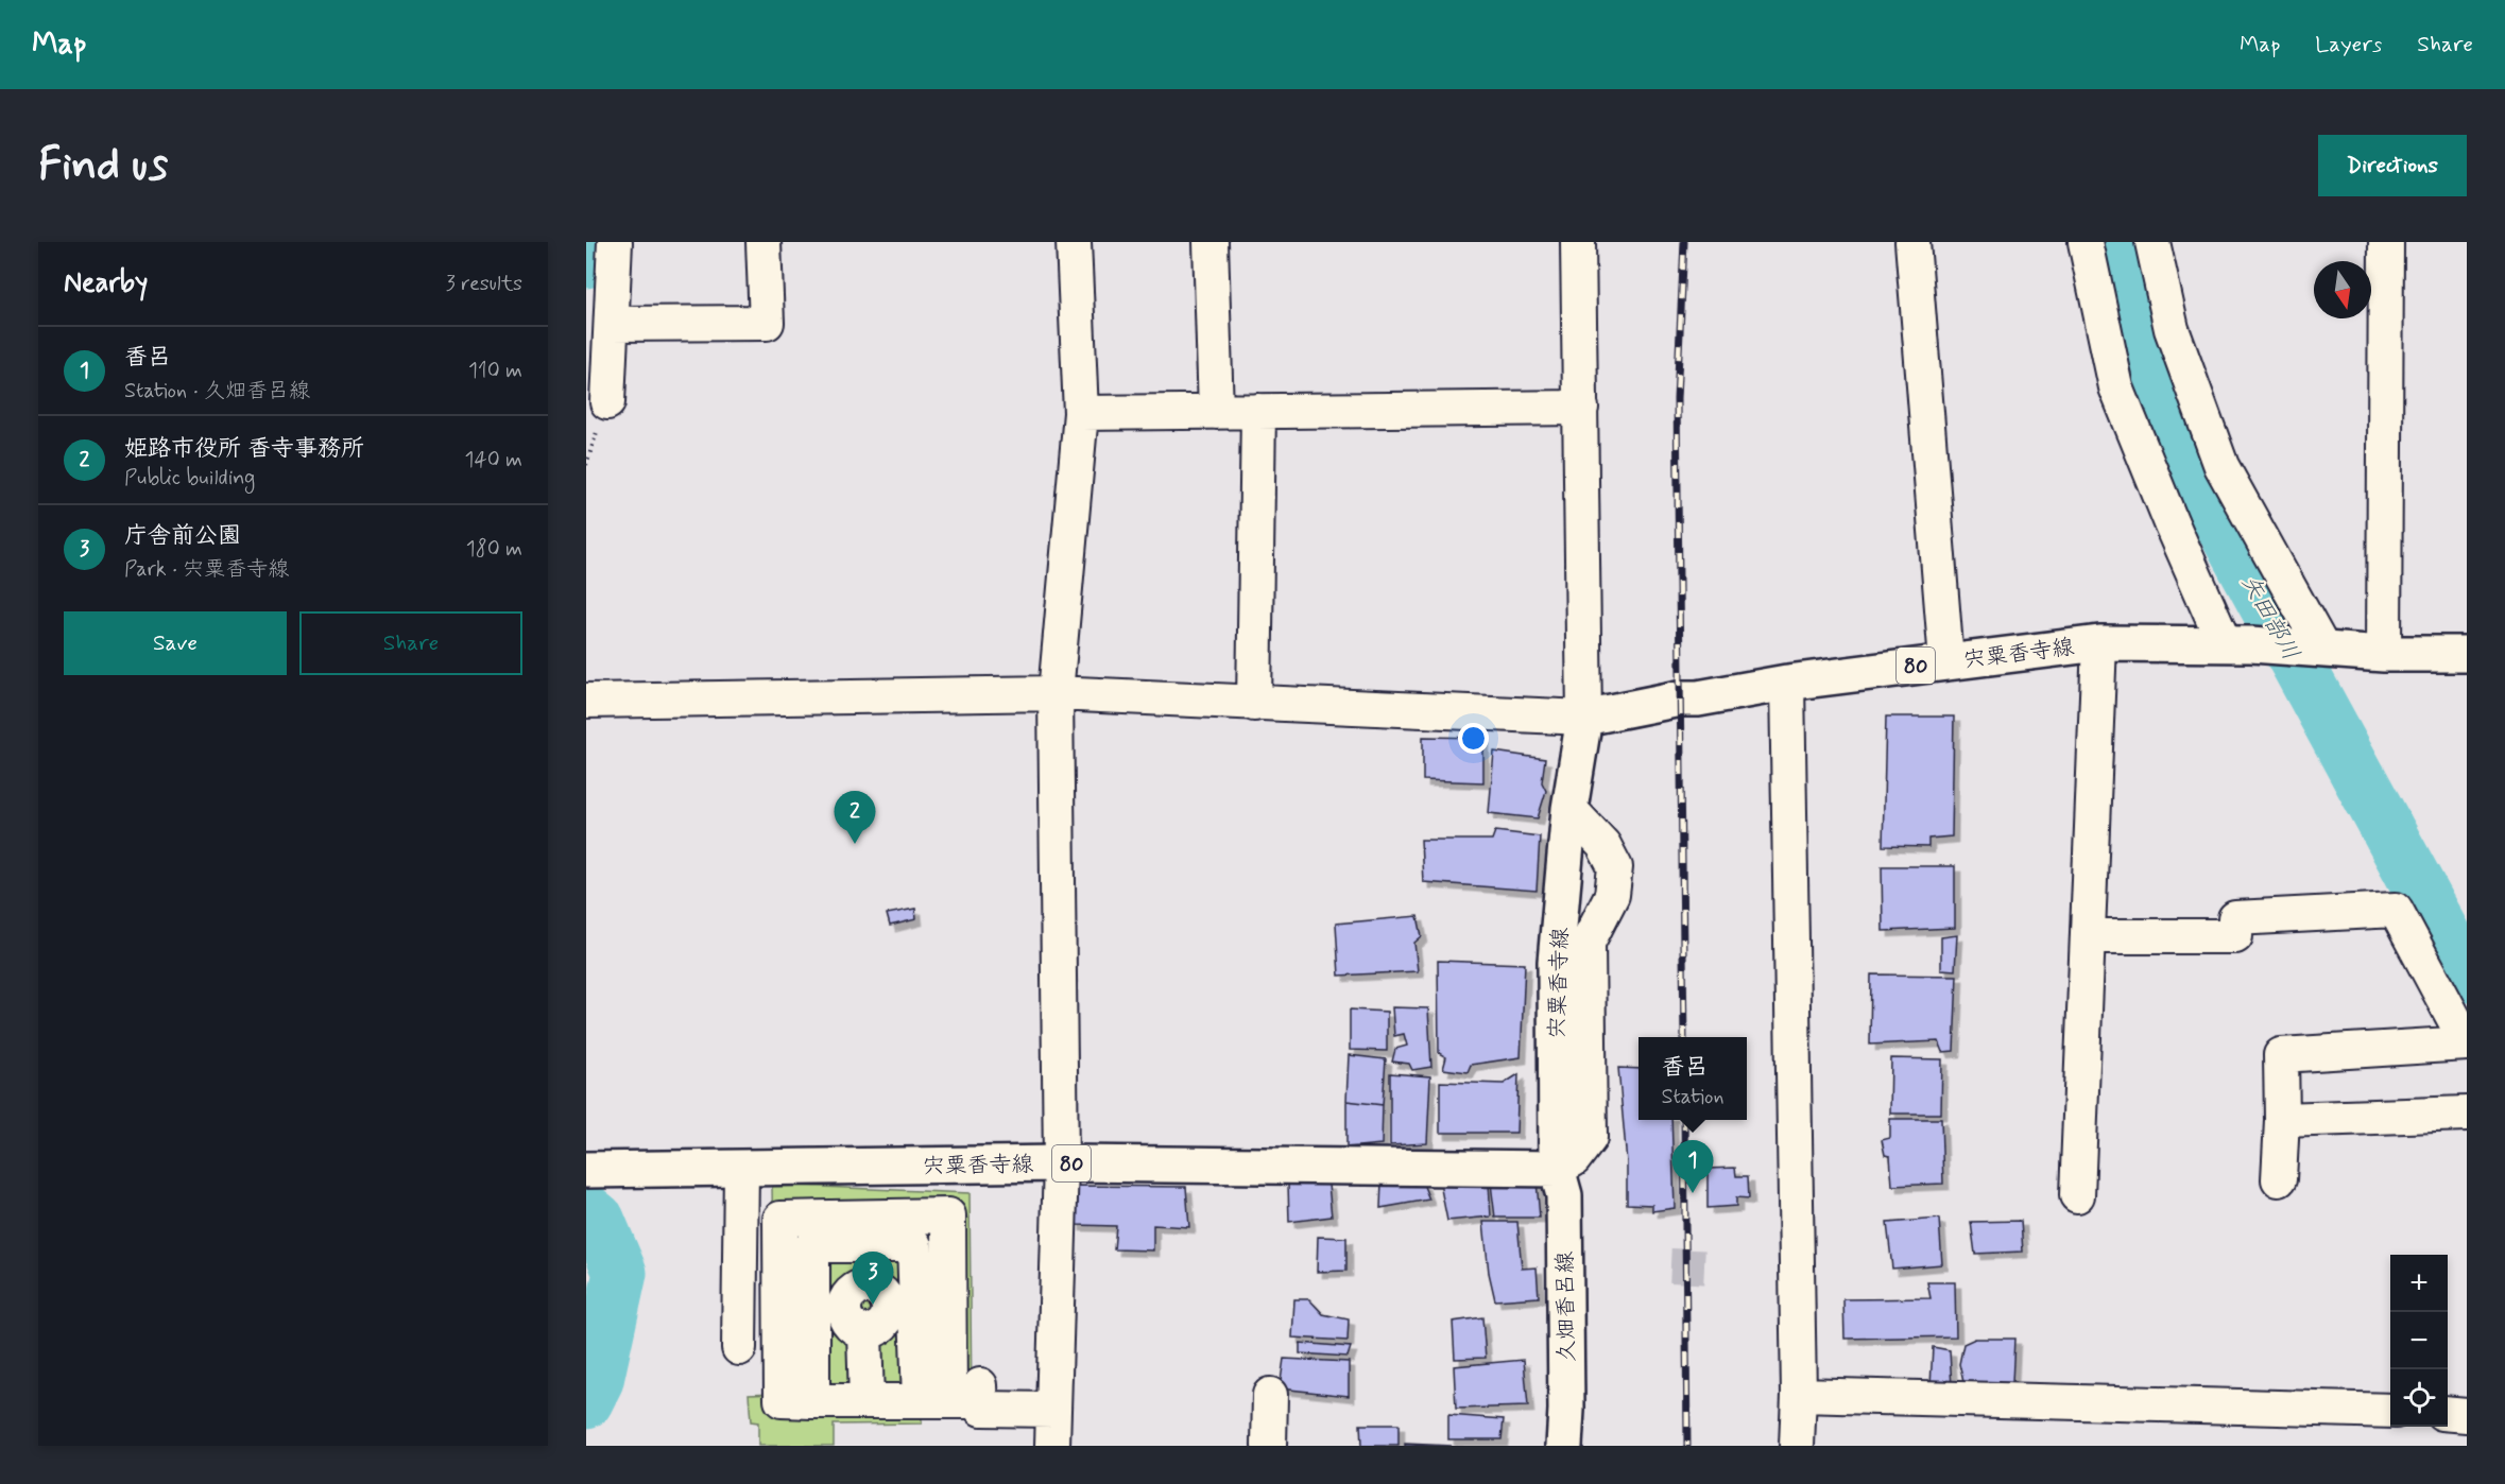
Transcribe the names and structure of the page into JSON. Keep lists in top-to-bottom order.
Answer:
{
  "streets": {
    "main road": ["宍粟香寺線", "80", "久畑香呂線"]
  },
  "crossings": [
    ["宍粟香寺線", "久畑香呂線"]
  ],
  "water": ["矢田部川"],
  "north": "bottom",
  "page": {
    "header": "Map",
    "nav": ["Map", "Layers", "Share"],
    "buttons": [
      "Directions",
      ["Save", "Share"]
    ],
    "title": "Find us",
    "heading": ["Nearby", "3 results"],
    "list": [
      {
        "mark": "1",
        "name": "香呂",
        "note": "Station · 久畑香呂線",
        "value": "110 m"
      },
      {
        "mark": "2",
        "name": "姫路市役所 香寺事務所",
        "note": "Public building",
        "value": "140 m"
      },
      {
        "mark": "3",
        "name": "庁舎前公園",
        "note": "Park · 宍粟香寺線",
        "value": "180 m"
      }
    ],
    "pins": ["2", "1", "3"],
    "popup": ["香呂", "Station"],
    "map_buttons": ["+", "−"]
  }
}
